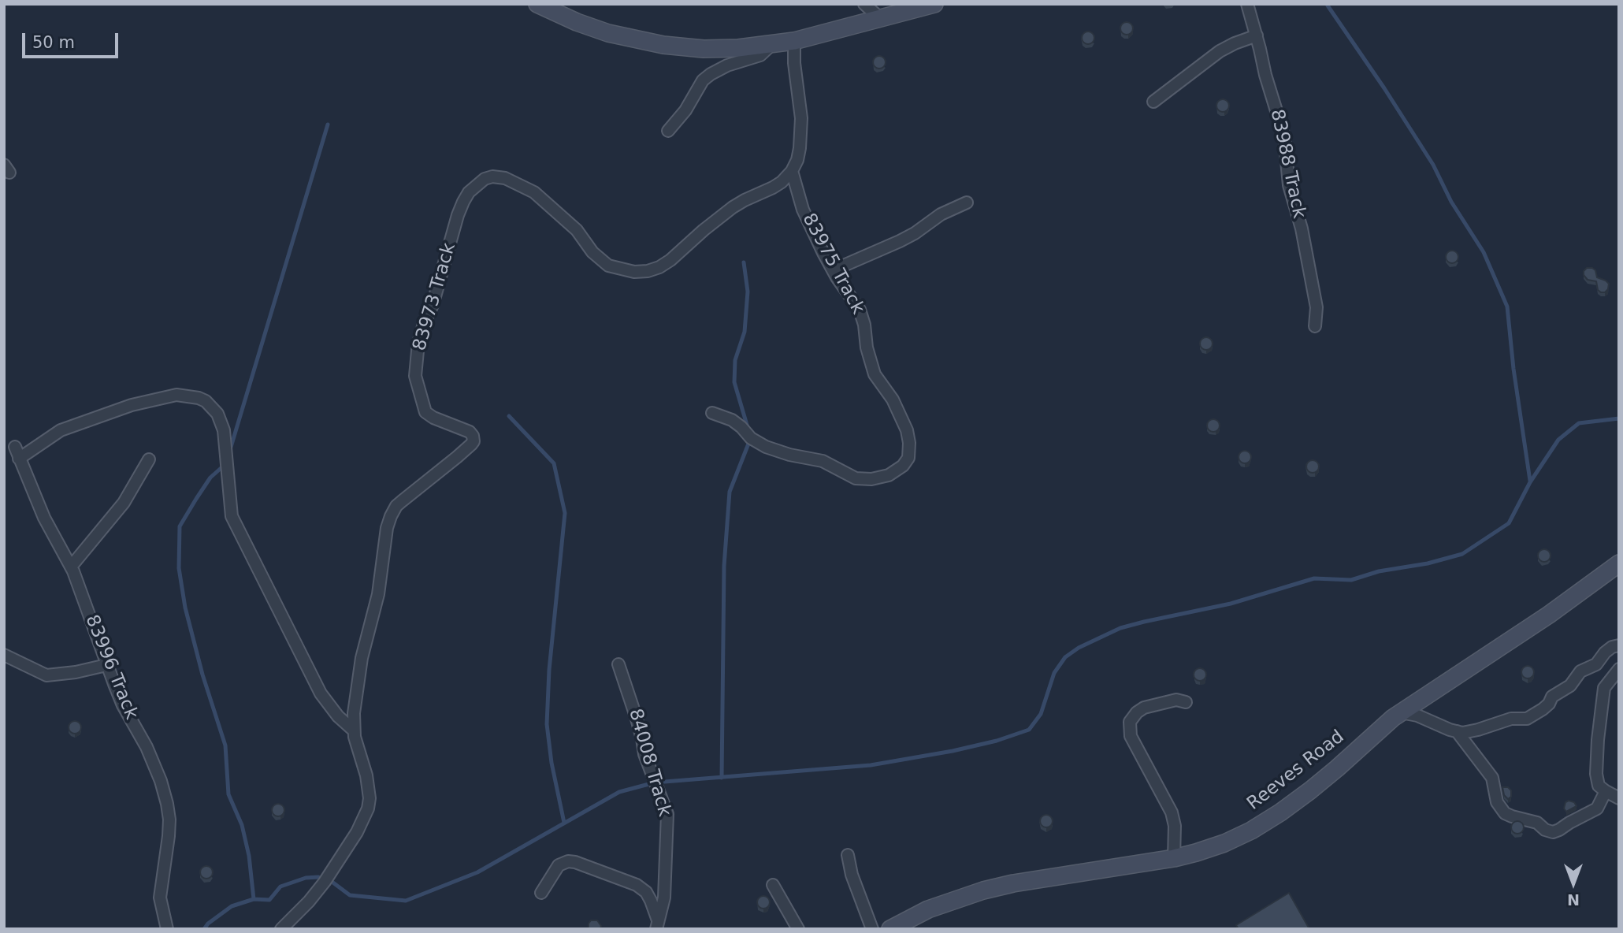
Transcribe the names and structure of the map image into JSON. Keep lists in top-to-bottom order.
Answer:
{
  "streets": {
    "street": [
      "83988 Track",
      "83975 Track",
      "83973 Track",
      "83996 Track",
      "84008 Track",
      "Reeves Road"
    ]
  },
  "crossings": [
    ["83975 Track", "83973 Track"]
  ],
  "scale_bar": "50 m",
  "north": "bottom"
}
